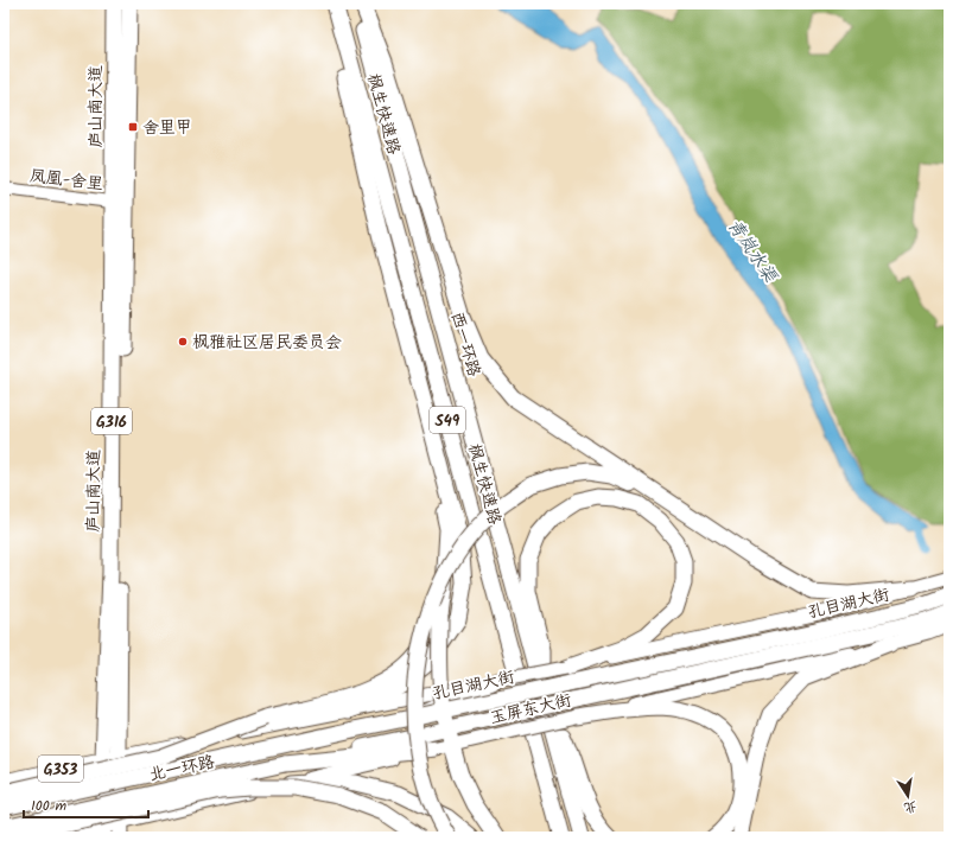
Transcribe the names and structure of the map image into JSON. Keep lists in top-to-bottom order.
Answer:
{
  "streets": {
    "highway": [
      "庐山南大道",
      "枫生快速路",
      "西一环路",
      "S49",
      "G316",
      "孔目湖大街",
      "北一环路"
    ],
    "main road": ["凤凰-舍里", "玉屏东大街", "G353"]
  },
  "crossings": [
    ["庐山南大道", "凤凰-舍里"],
    ["庐山南大道", "玉屏东大街"],
    ["庐山南大道", "G353"],
    ["西一环路", "S49"],
    ["孔目湖大街", "北一环路"],
    ["玉屏东大街", "G353"]
  ],
  "water": ["青岚水渠"],
  "places": {
    "transit": ["舍里甲"],
    "other": ["枫雅社区居民委员会"]
  },
  "scale_bar": "100 m",
  "north": "bottom"
}
